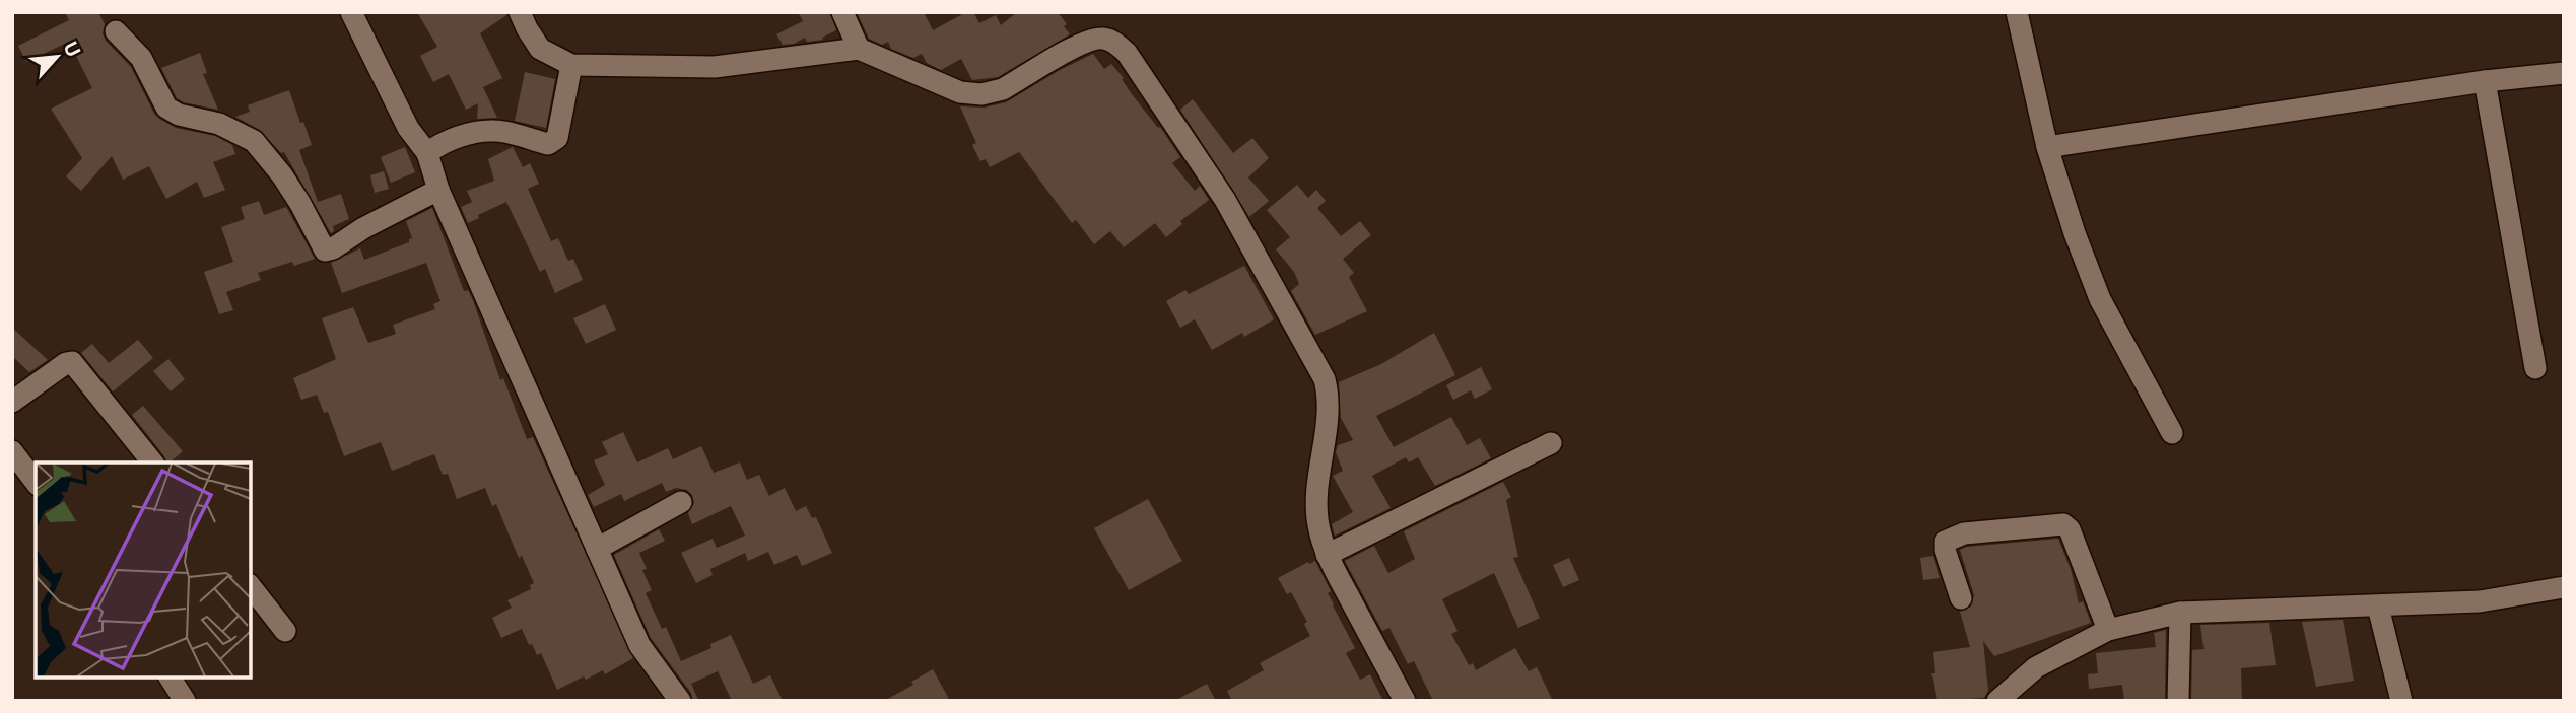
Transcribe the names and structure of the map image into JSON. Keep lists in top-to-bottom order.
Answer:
{
  "north": "top right"
}
